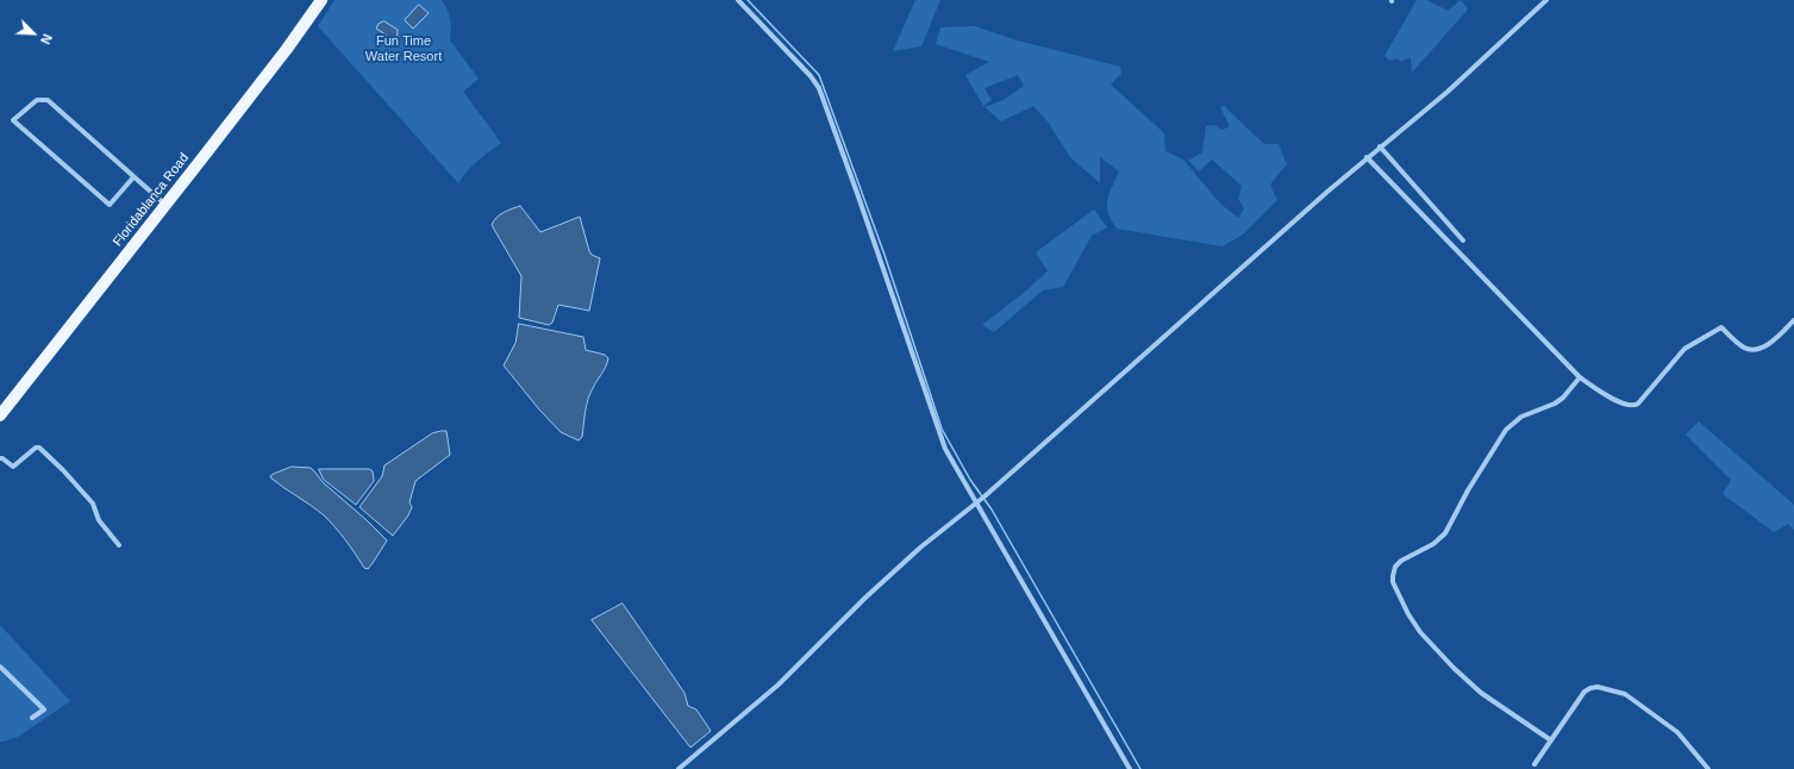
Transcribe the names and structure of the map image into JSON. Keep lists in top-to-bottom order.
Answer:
{
  "streets": {
    "main road": ["Floridablanca Road"]
  },
  "parks": ["Fun Time Water Resort"],
  "north": "bottom right"
}
